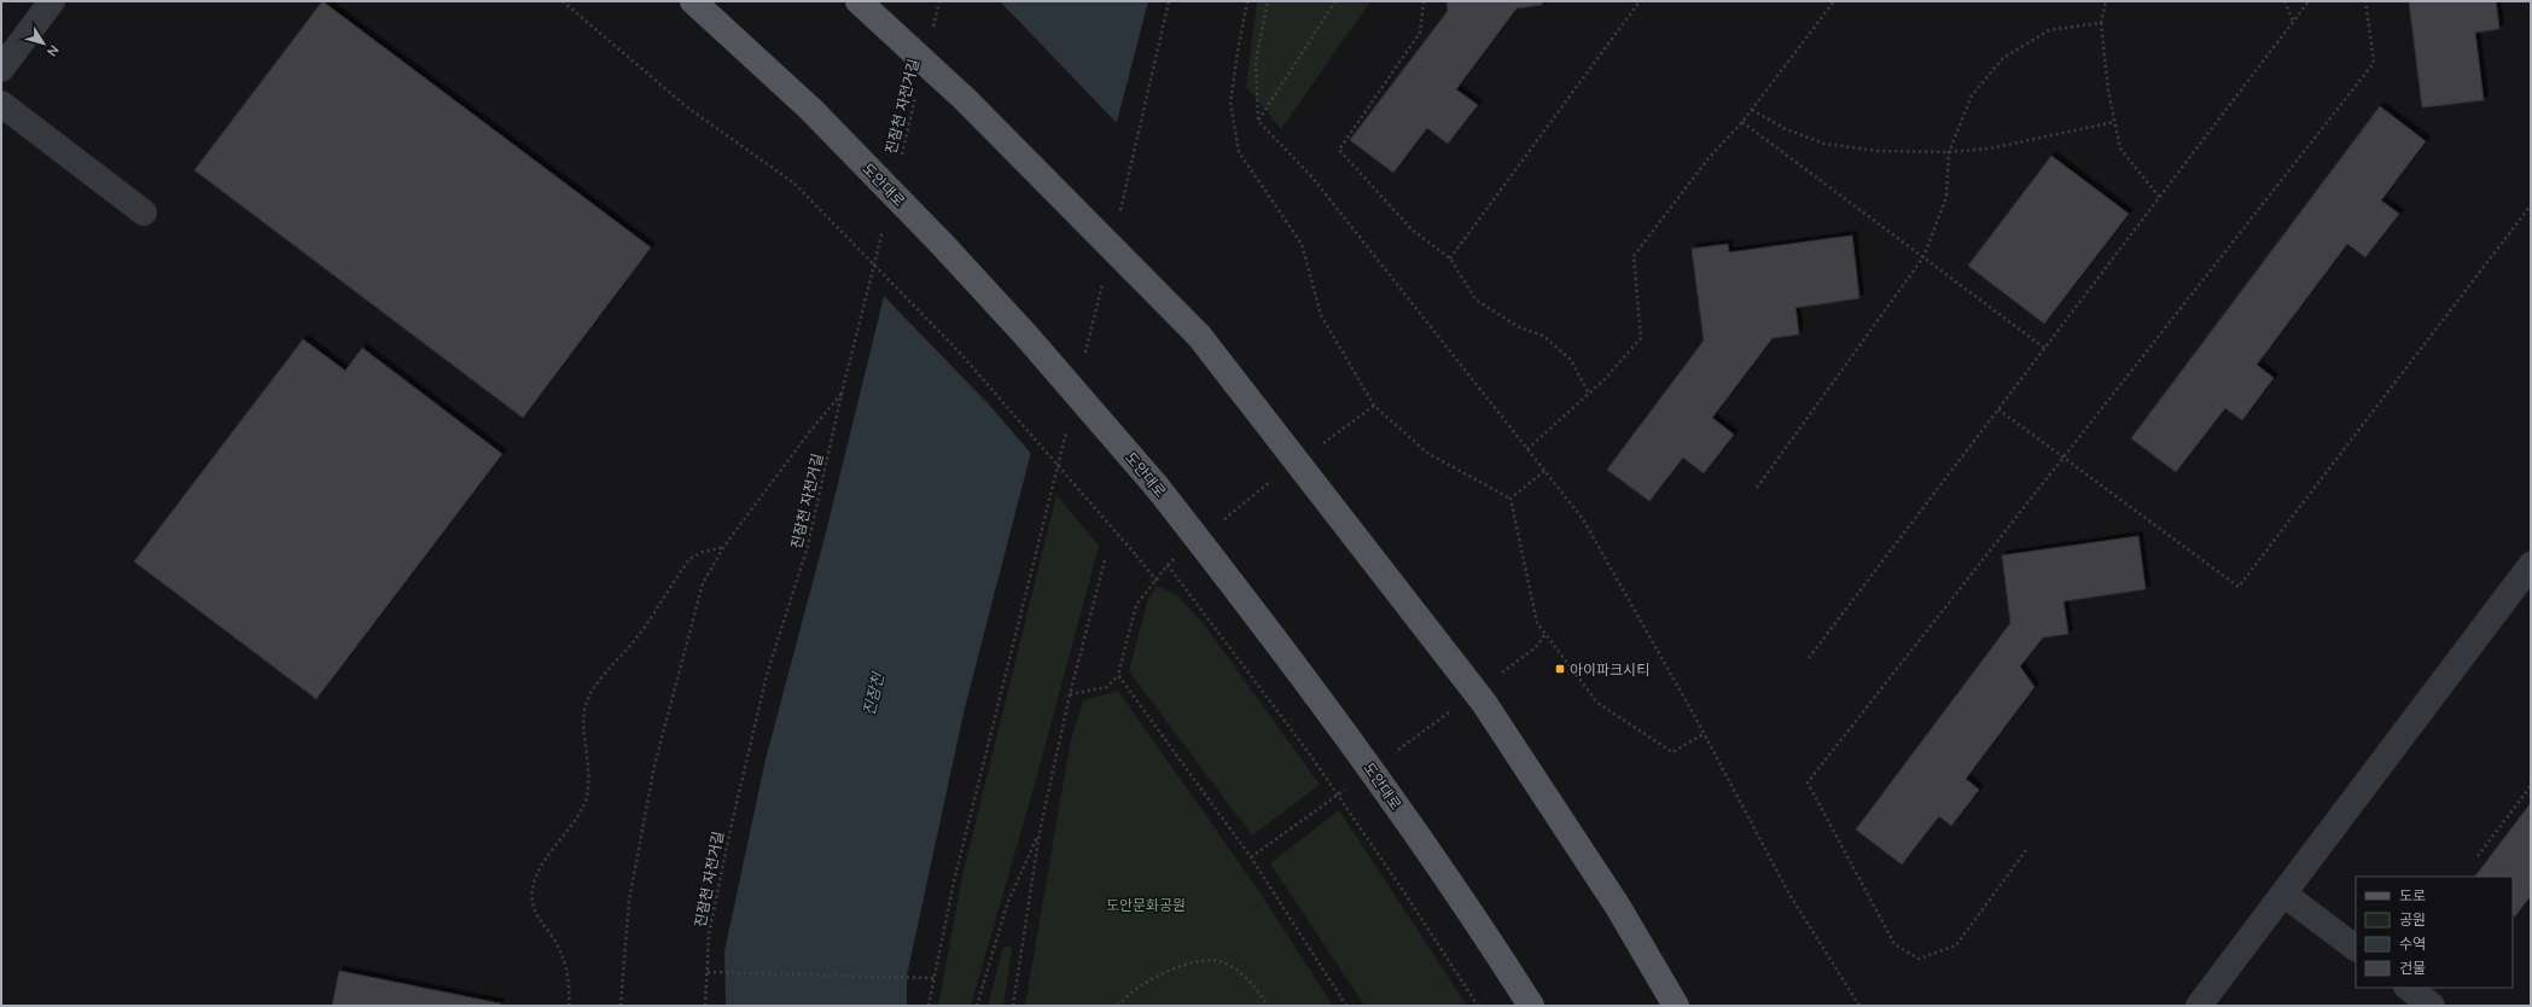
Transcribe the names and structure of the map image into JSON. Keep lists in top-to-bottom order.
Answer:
{
  "streets": {
    "main road": ["도안대로"],
    "path": ["진잠천 자전거길"]
  },
  "water": ["진잠천"],
  "parks": ["도안문화공원"],
  "places": {
    "transit": ["아이파크시티"]
  },
  "legend": [
    "도로",
    "공원",
    "수역",
    "건물"
  ],
  "north": "bottom right"
}
